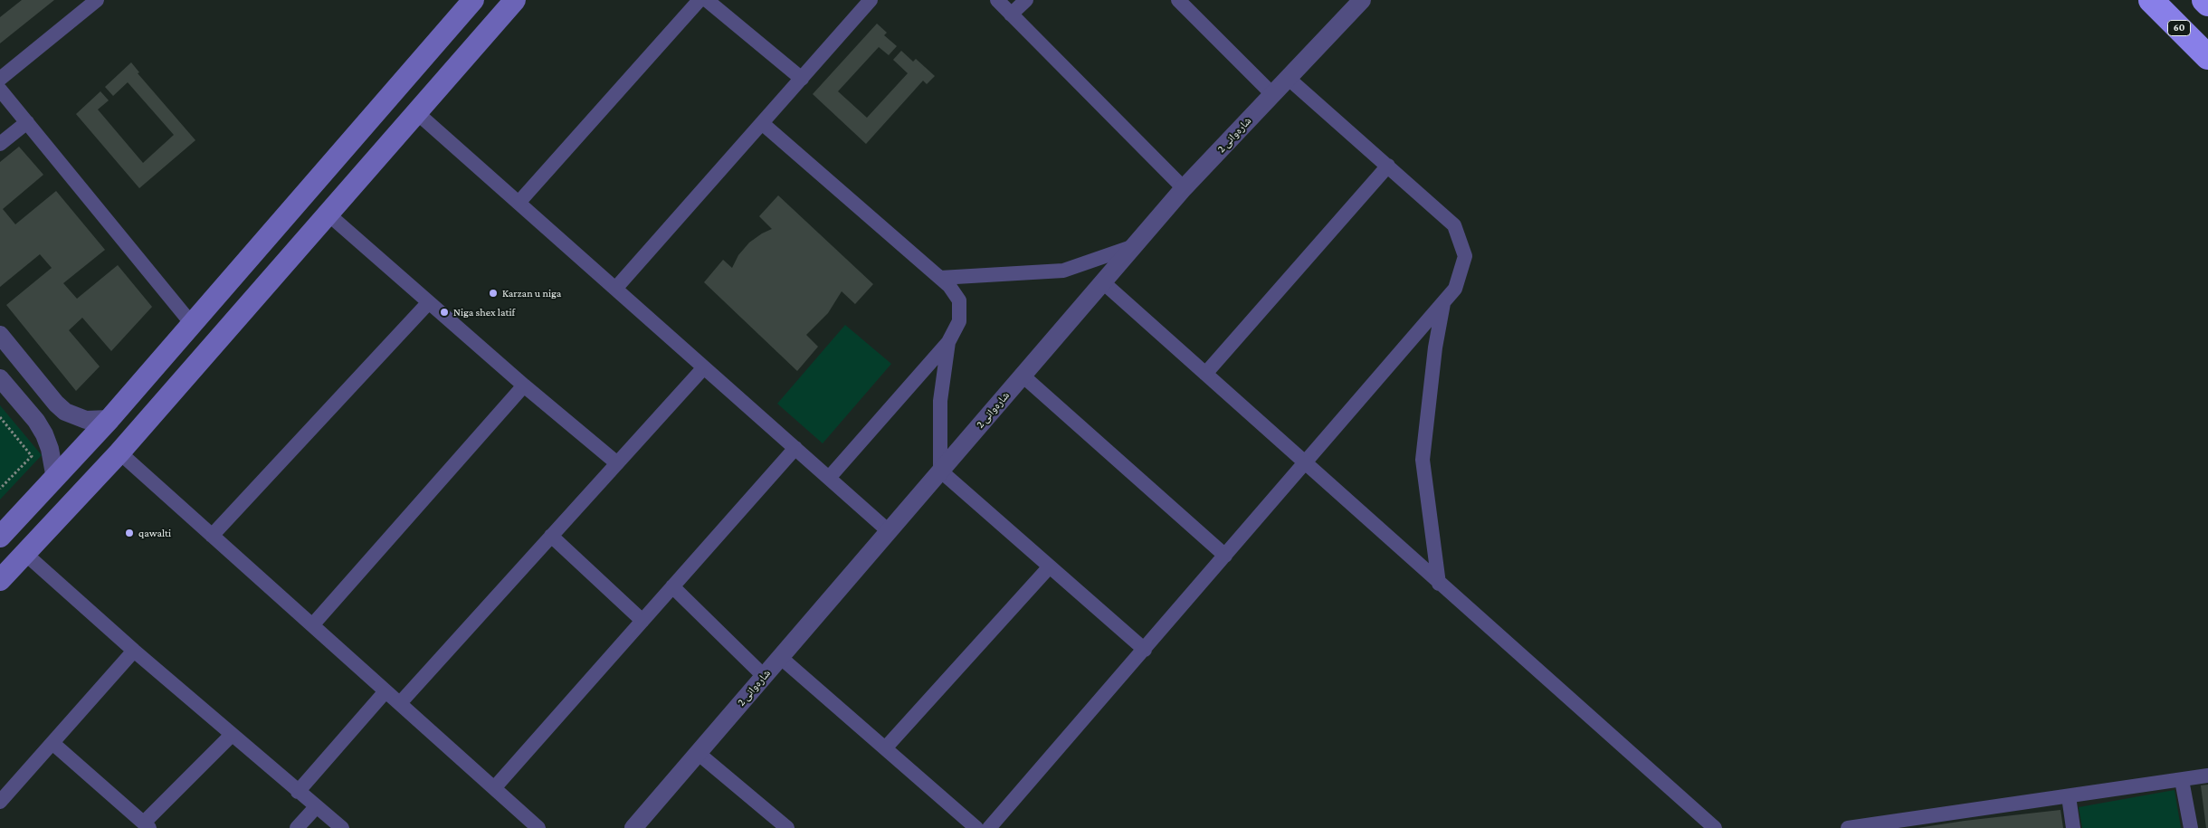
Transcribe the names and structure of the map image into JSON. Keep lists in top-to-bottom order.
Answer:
{
  "streets": {
    "highway": ["60"],
    "street": ["شارەوانی 2"]
  },
  "places": ["Karzan u niga", "Niga shex latif", "qawalti"]
}
